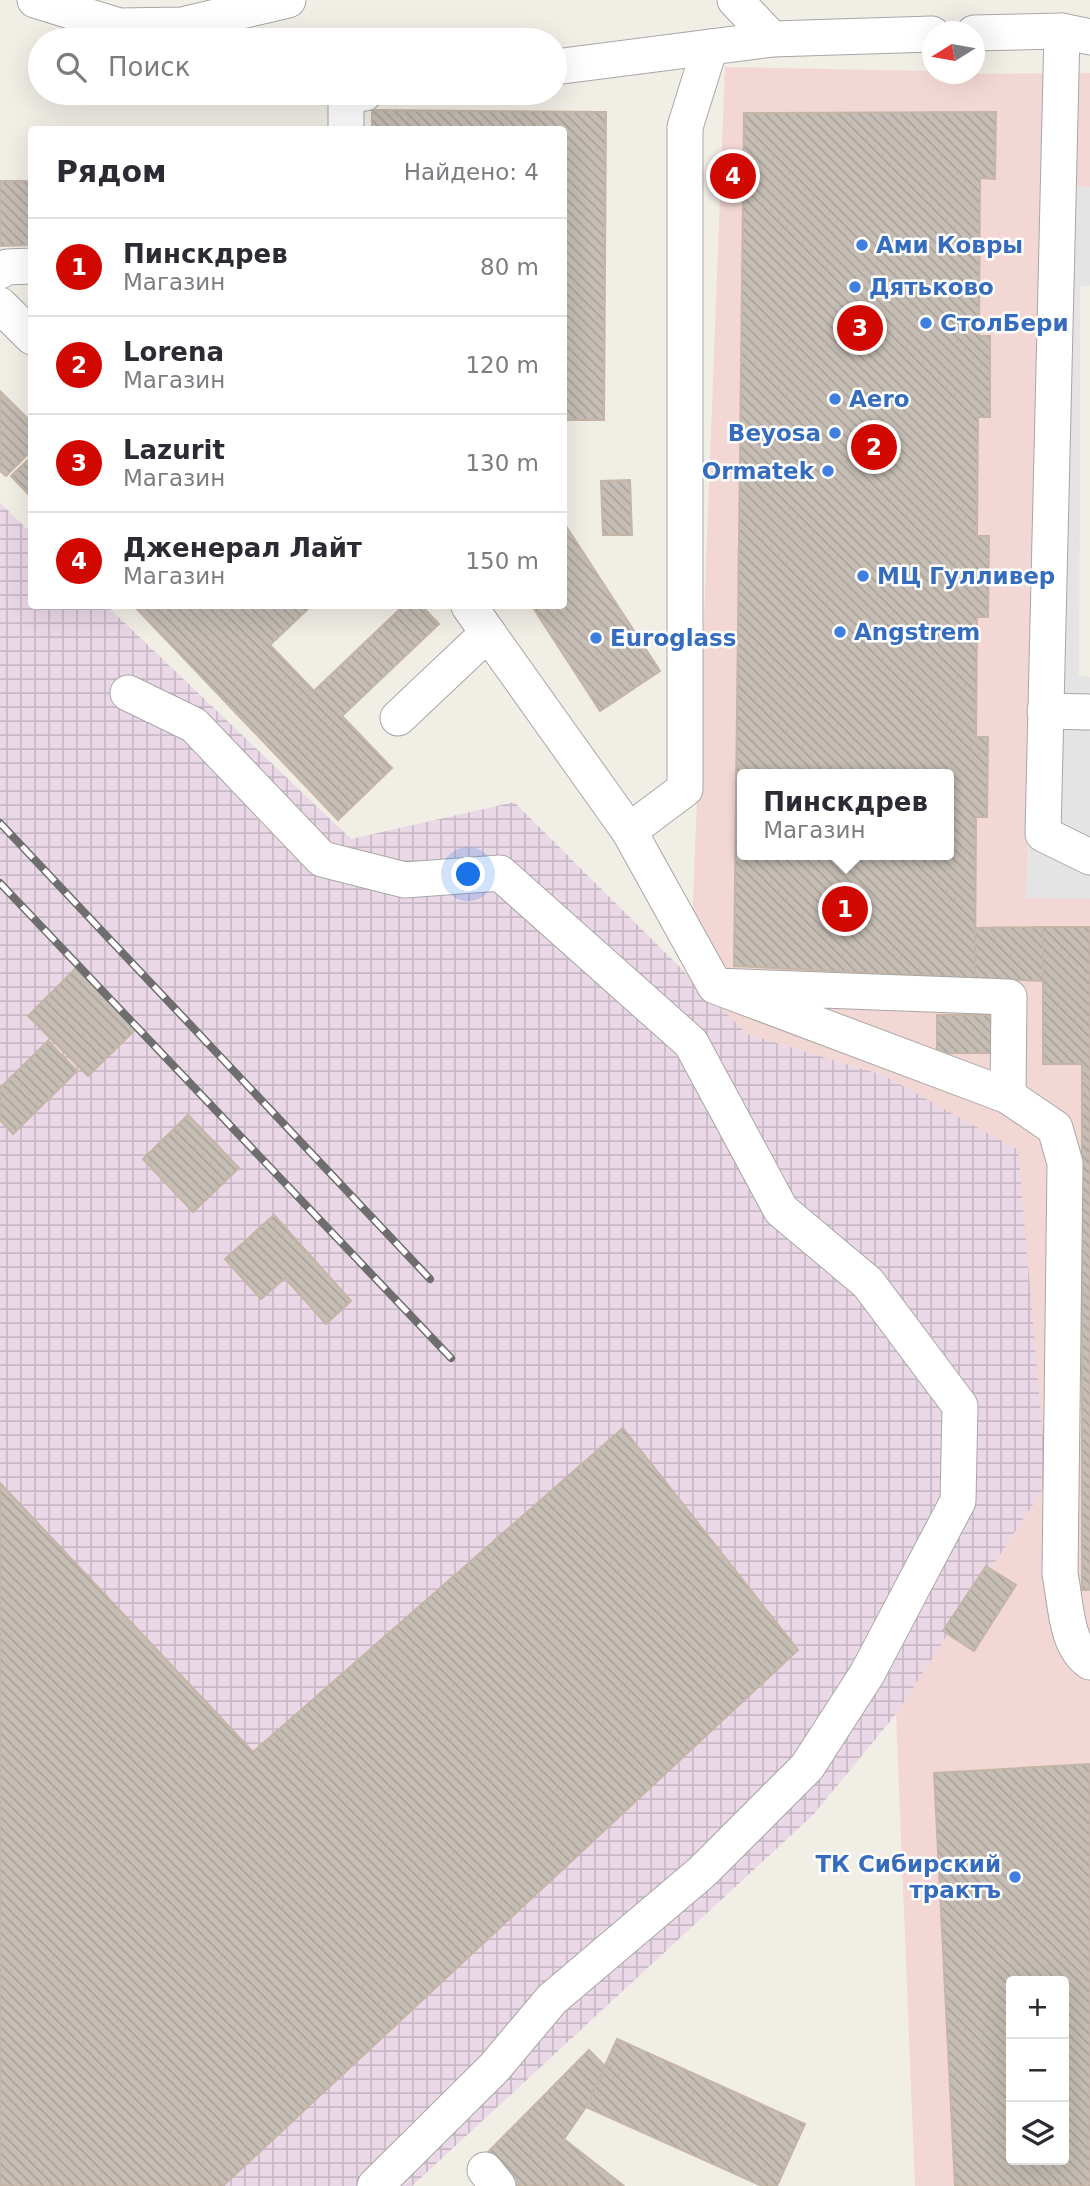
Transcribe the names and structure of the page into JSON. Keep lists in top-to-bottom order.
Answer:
{
  "places": [
    "Ами Ковры",
    "Дятьково",
    "СтолБери",
    "Aero",
    "Beyosa",
    "Ormatek",
    "МЦ Гулливер",
    "Angstrem",
    "Euroglass",
    "ТК Сибирский трактъ"
  ],
  "north": "left",
  "page": {
    "search": "Поиск",
    "heading": ["Рядом", "Найдено: 4"],
    "pins": [
      "4",
      "3",
      "2",
      "1"
    ],
    "list": [
      {
        "mark": "1",
        "name": "Пинскдрев",
        "note": "Магазин",
        "value": "80 m"
      },
      {
        "mark": "2",
        "name": "Lorena",
        "note": "Магазин",
        "value": "120 m"
      },
      {
        "mark": "3",
        "name": "Lazurit",
        "note": "Магазин",
        "value": "130 m"
      },
      {
        "mark": "4",
        "name": "Дженерал Лайт",
        "note": "Магазин",
        "value": "150 m"
      }
    ],
    "popup": ["Пинскдрев", "Магазин"],
    "map_buttons": ["+", "−"]
  }
}
